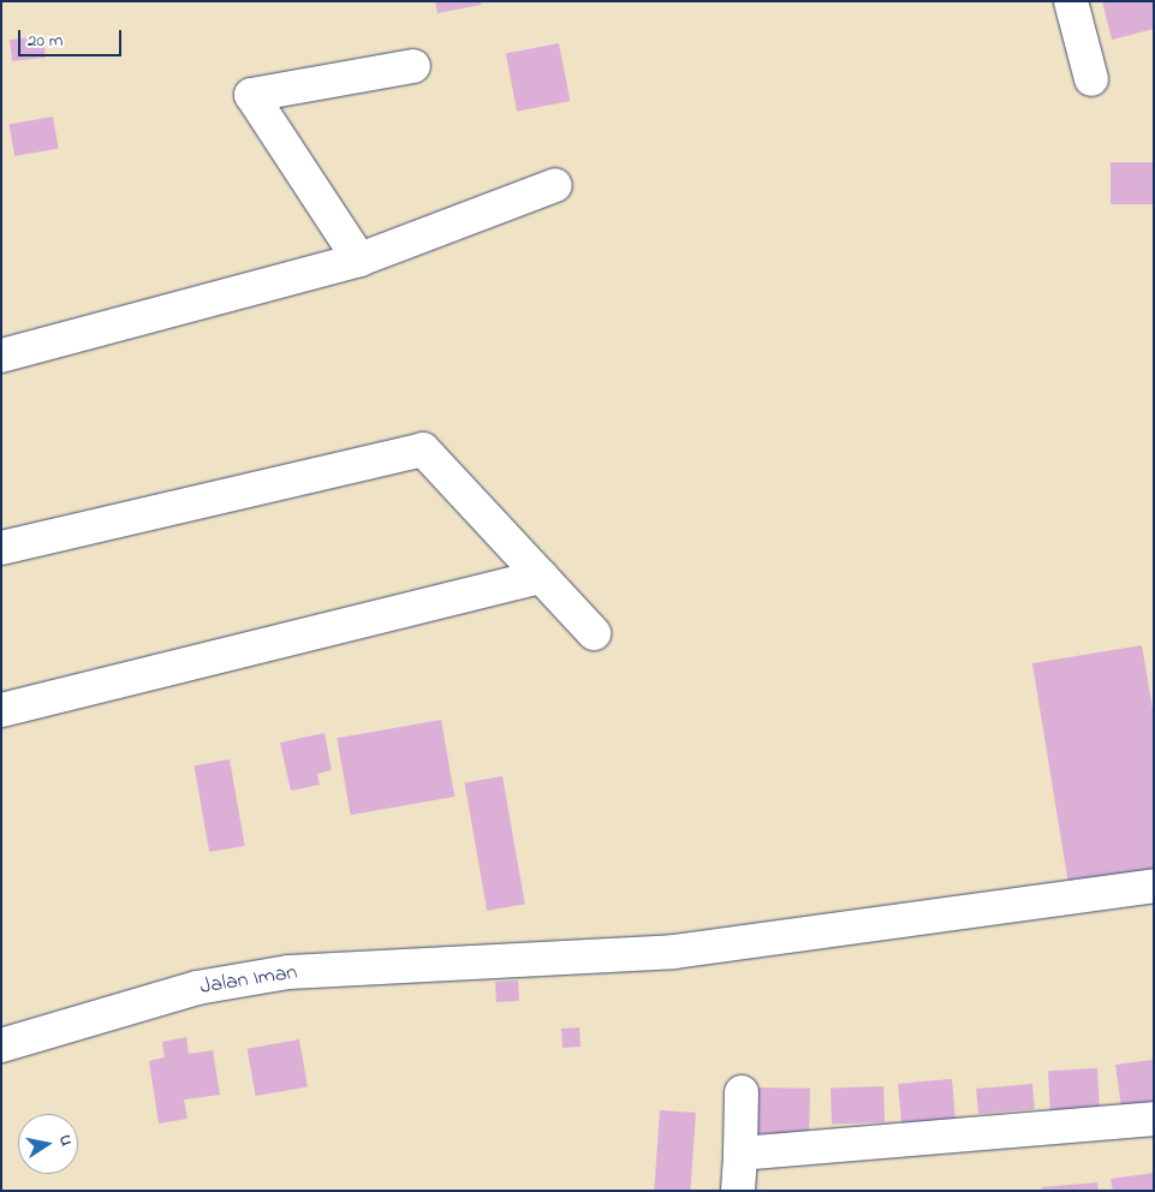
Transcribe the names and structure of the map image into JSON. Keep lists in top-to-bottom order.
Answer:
{
  "streets": {
    "street": ["Jalan Iman"]
  },
  "scale_bar": "20 m",
  "north": "right"
}
